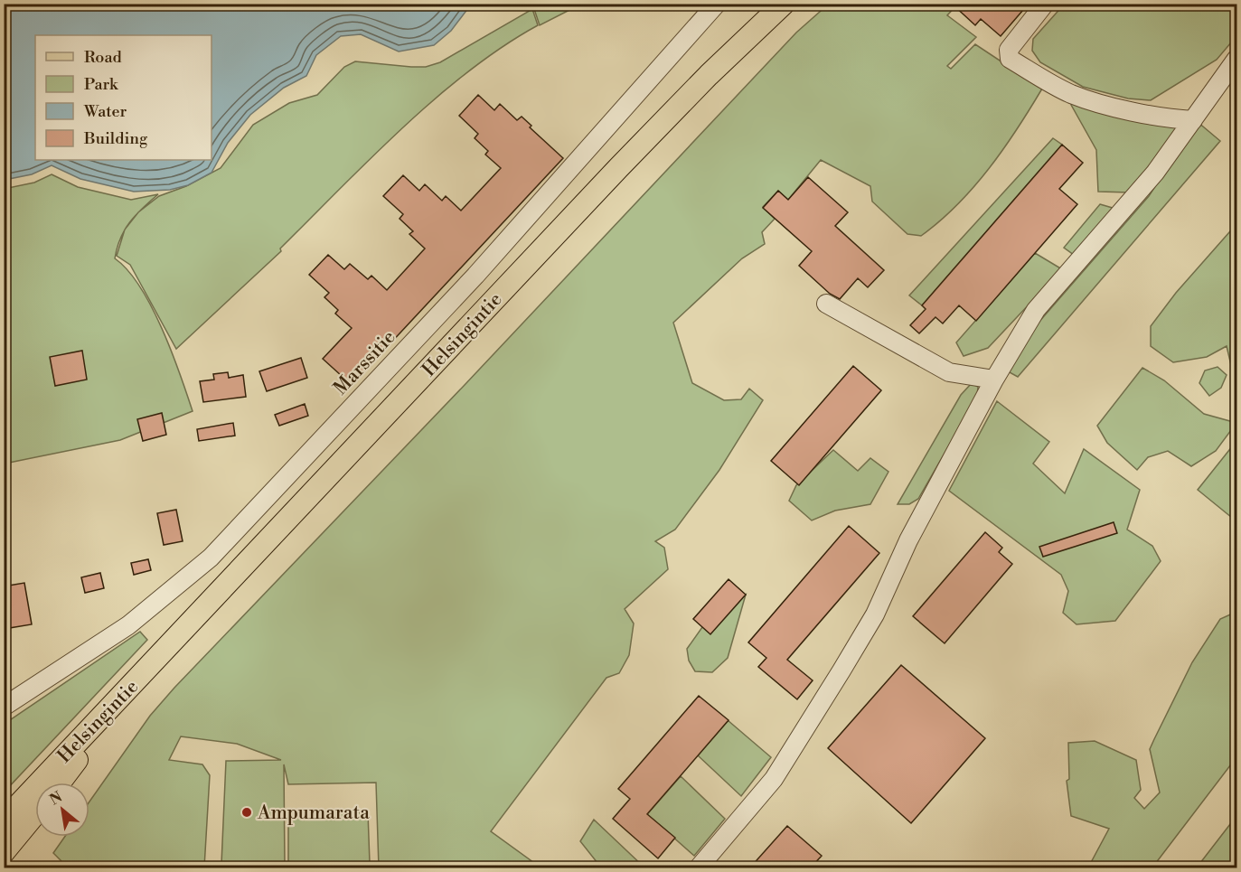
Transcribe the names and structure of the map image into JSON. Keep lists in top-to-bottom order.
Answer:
{
  "streets": {
    "main road": ["Helsingintie"],
    "street": ["Marssitie"]
  },
  "places": ["Ampumarata"],
  "legend": [
    "Road",
    "Park",
    "Water",
    "Building"
  ],
  "north": "top left"
}
